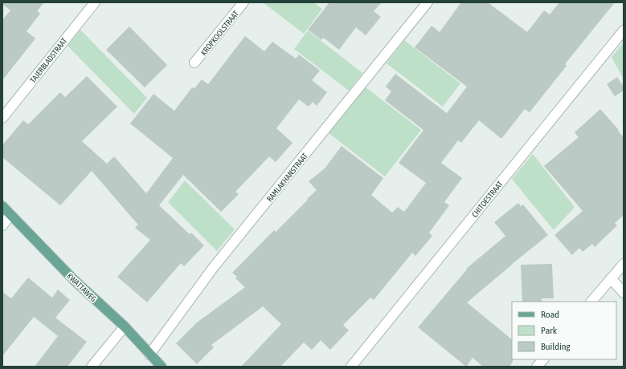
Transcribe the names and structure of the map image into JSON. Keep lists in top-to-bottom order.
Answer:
{
  "streets": {
    "main road": ["KWATTAWEG"],
    "street": [
      "KROPKOOLSTRAAT",
      "TAJERBLADSTRAAT",
      "RAMLAKHANSTRAAT",
      "CHITOESTRAAT"
    ]
  },
  "crossings": [
    ["RAMLAKHANSTRAAT", "KWATTAWEG"]
  ],
  "legend": ["Road", "Park", "Building"]
}
